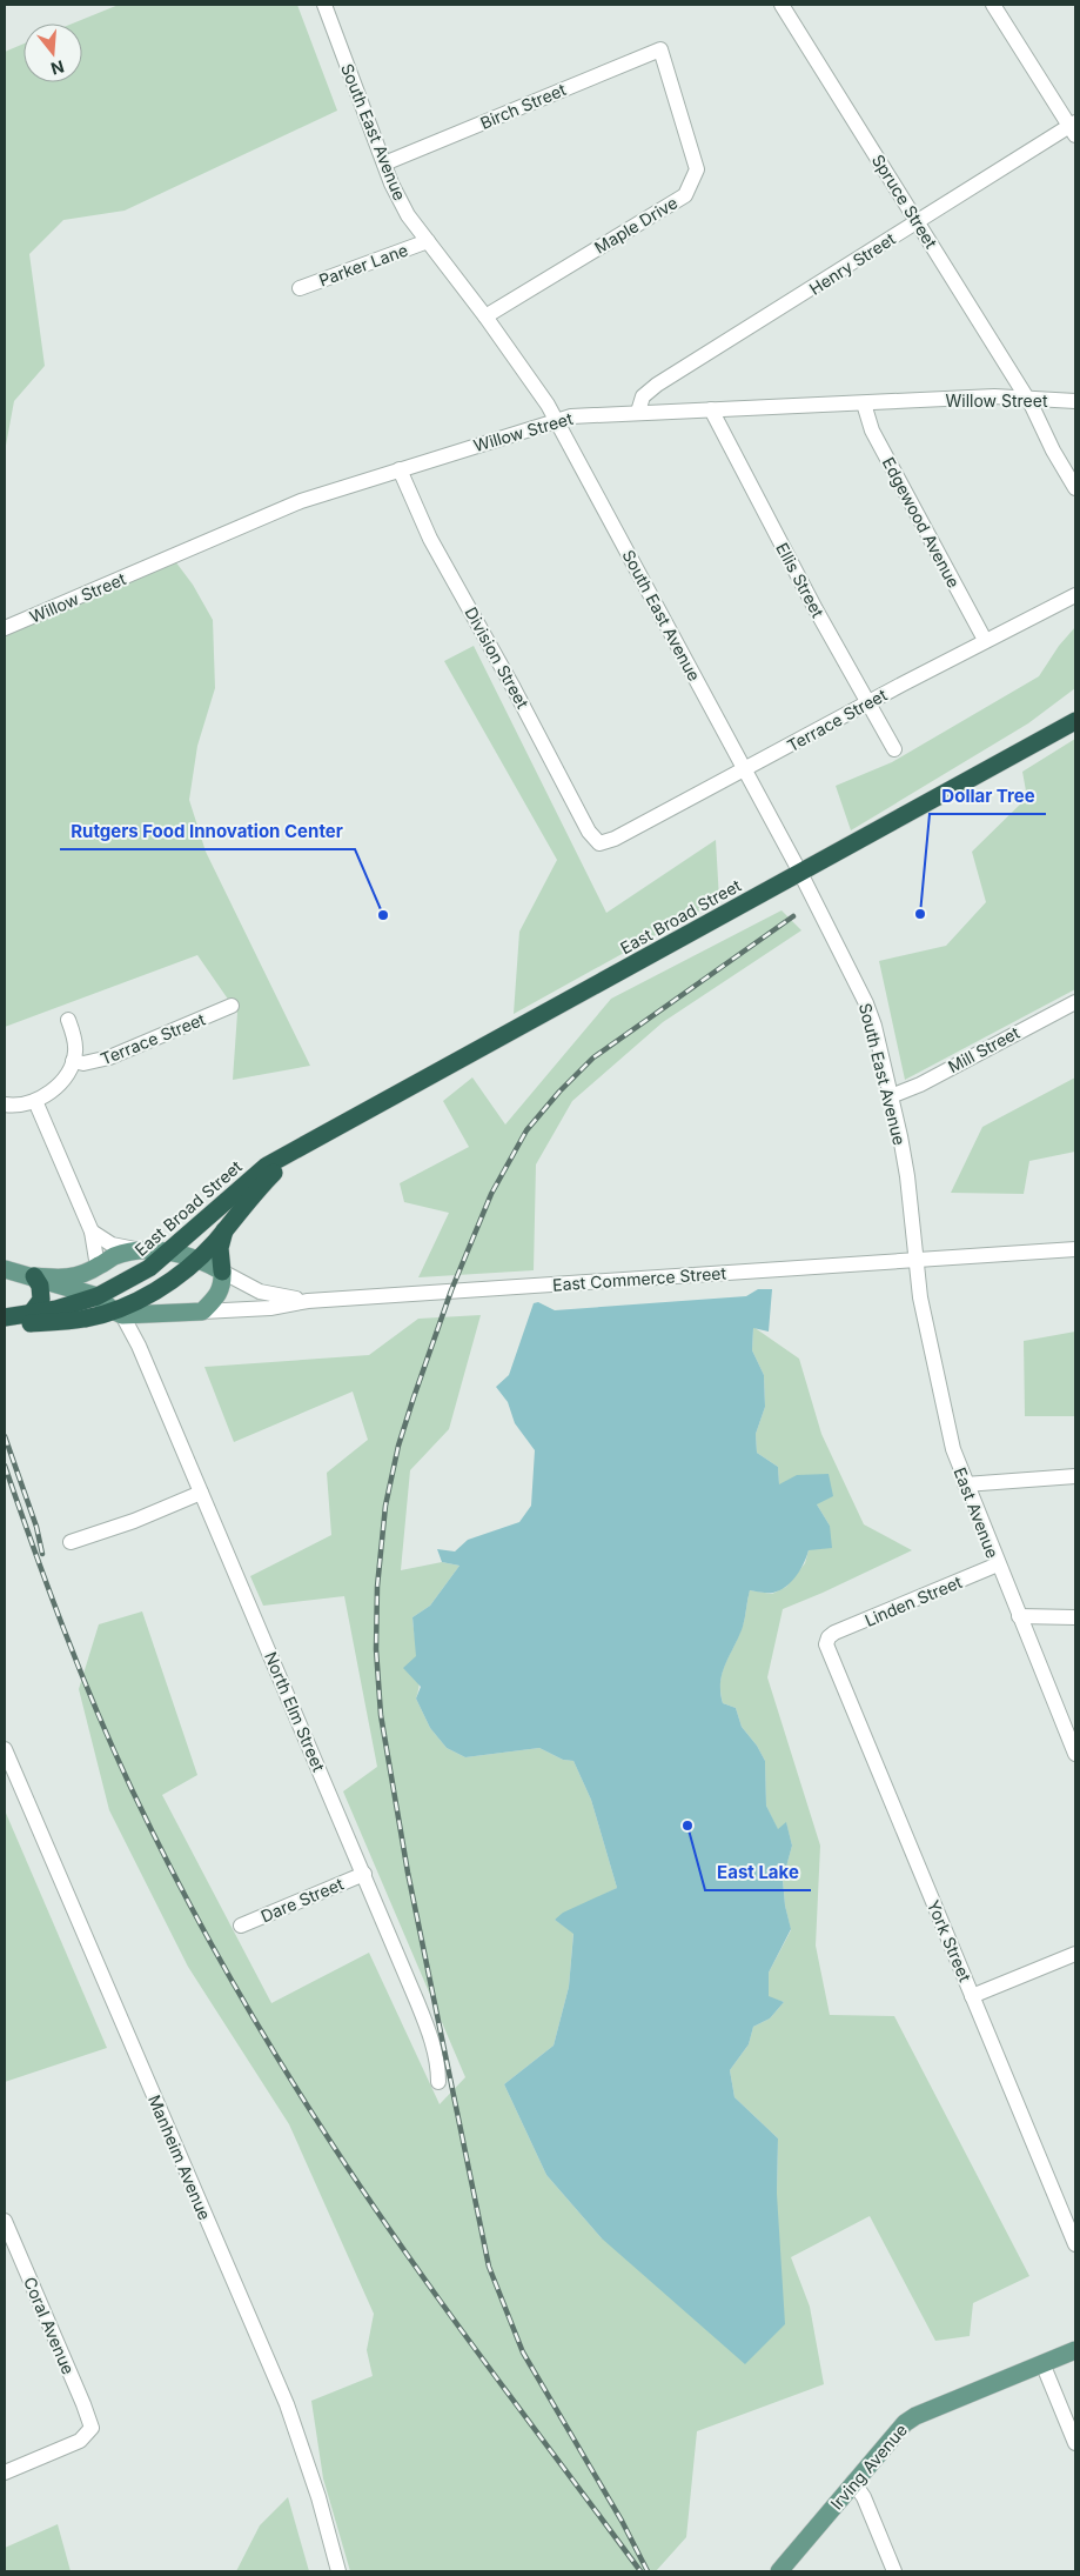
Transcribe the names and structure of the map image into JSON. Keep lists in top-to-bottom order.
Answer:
{
  "streets": {
    "highway": ["East Broad Street"],
    "main road": ["Irving Avenue"],
    "street": [
      "Birch Street",
      "South East Avenue",
      "Spruce Street",
      "Maple Drive",
      "Henry Street",
      "Parker Lane",
      "Willow Street",
      "Edgewood Avenue",
      "Ellis Street",
      "Division Street",
      "Terrace Street",
      "Mill Street",
      "East Commerce Street",
      "East Avenue",
      "Linden Street",
      "North Elm Street",
      "Dare Street",
      "York Street",
      "Manheim Avenue",
      "Coral Avenue"
    ]
  },
  "crossings": [
    ["Birch Street", "South East Avenue"],
    ["Birch Street", "Maple Drive"],
    ["South East Avenue", "Maple Drive"],
    ["South East Avenue", "Parker Lane"],
    ["South East Avenue", "Willow Street"],
    ["South East Avenue", "Terrace Street"],
    ["South East Avenue", "East Broad Street"],
    ["South East Avenue", "Mill Street"],
    ["South East Avenue", "East Commerce Street"],
    ["South East Avenue", "East Avenue"],
    ["Spruce Street", "Henry Street"],
    ["Spruce Street", "Willow Street"],
    ["Henry Street", "Willow Street"],
    ["Willow Street", "Edgewood Avenue"],
    ["Willow Street", "Ellis Street"],
    ["Willow Street", "Division Street"],
    ["Edgewood Avenue", "Terrace Street"],
    ["Ellis Street", "Terrace Street"],
    ["Division Street", "Terrace Street"],
    ["East Broad Street", "North Elm Street"],
    ["East Commerce Street", "East Avenue"],
    ["East Avenue", "Linden Street"],
    ["Linden Street", "York Street"],
    ["North Elm Street", "Dare Street"]
  ],
  "places": ["Dollar Tree", "Rutgers Food Innovation Center", "East Lake"],
  "north": "bottom"
}
